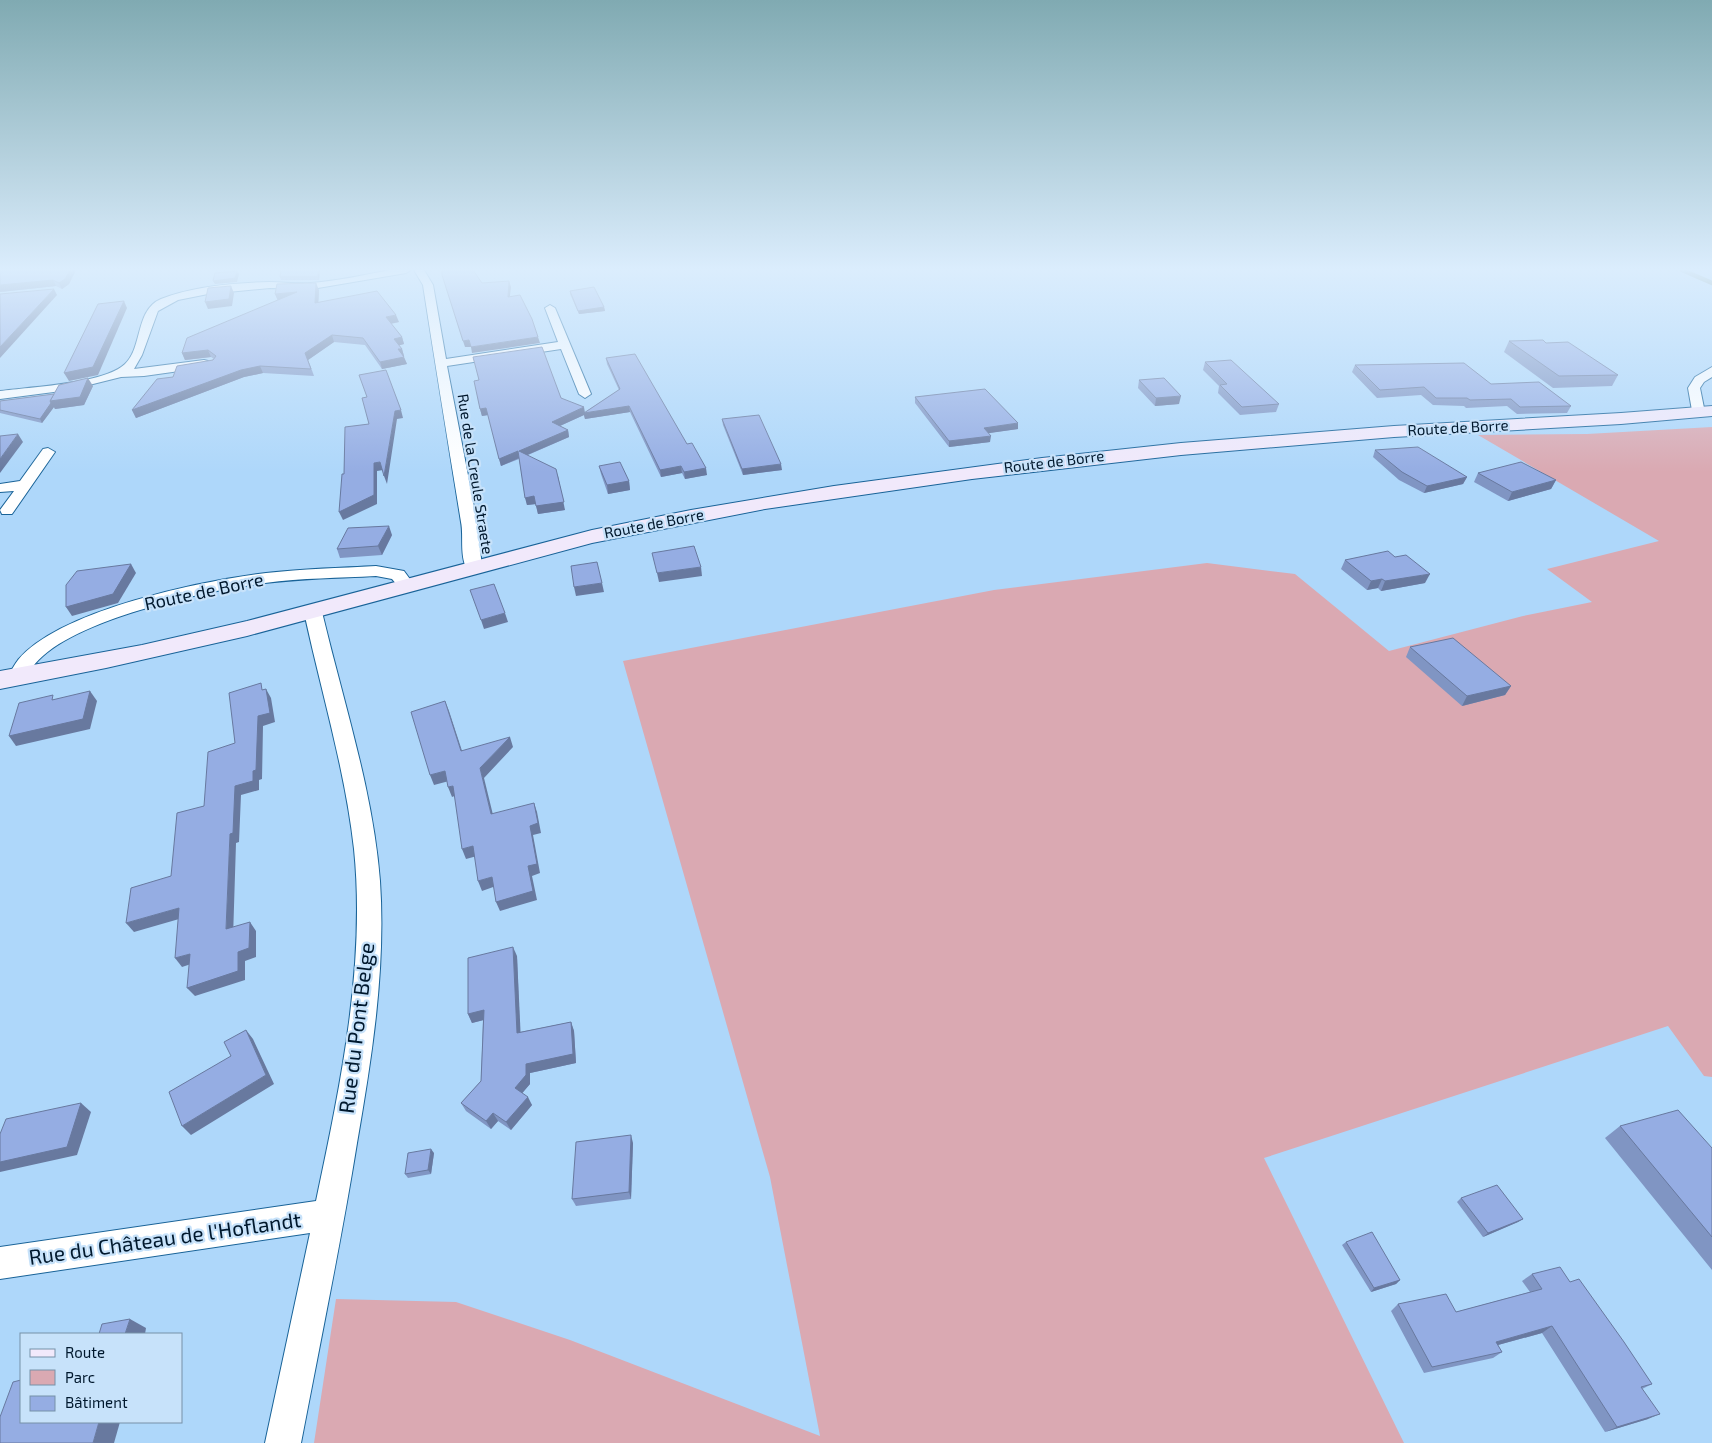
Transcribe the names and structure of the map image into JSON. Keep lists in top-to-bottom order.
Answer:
{
  "streets": {
    "main road": ["Route de Borre"],
    "street": ["Rue de la Creule Straete", "Rue du Pont Belge", "Rue du Château de l'Hoflandt"]
  },
  "crossings": [
    ["Route de Borre", "Rue de la Creule Straete"],
    ["Route de Borre", "Rue du Pont Belge"],
    ["Rue du Pont Belge", "Rue du Château de l'Hoflandt"]
  ],
  "legend": ["Route", "Parc", "Bâtiment"]
}
